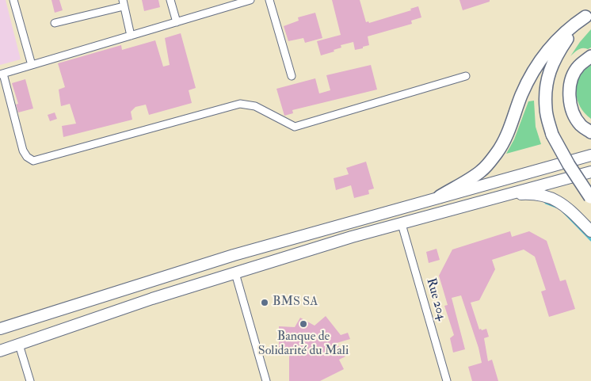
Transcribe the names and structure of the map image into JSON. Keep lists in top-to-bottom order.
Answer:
{
  "streets": {
    "street": ["Rue 204"]
  },
  "places": ["BMS SA", "Banque de Solidarité du Mali"]
}
